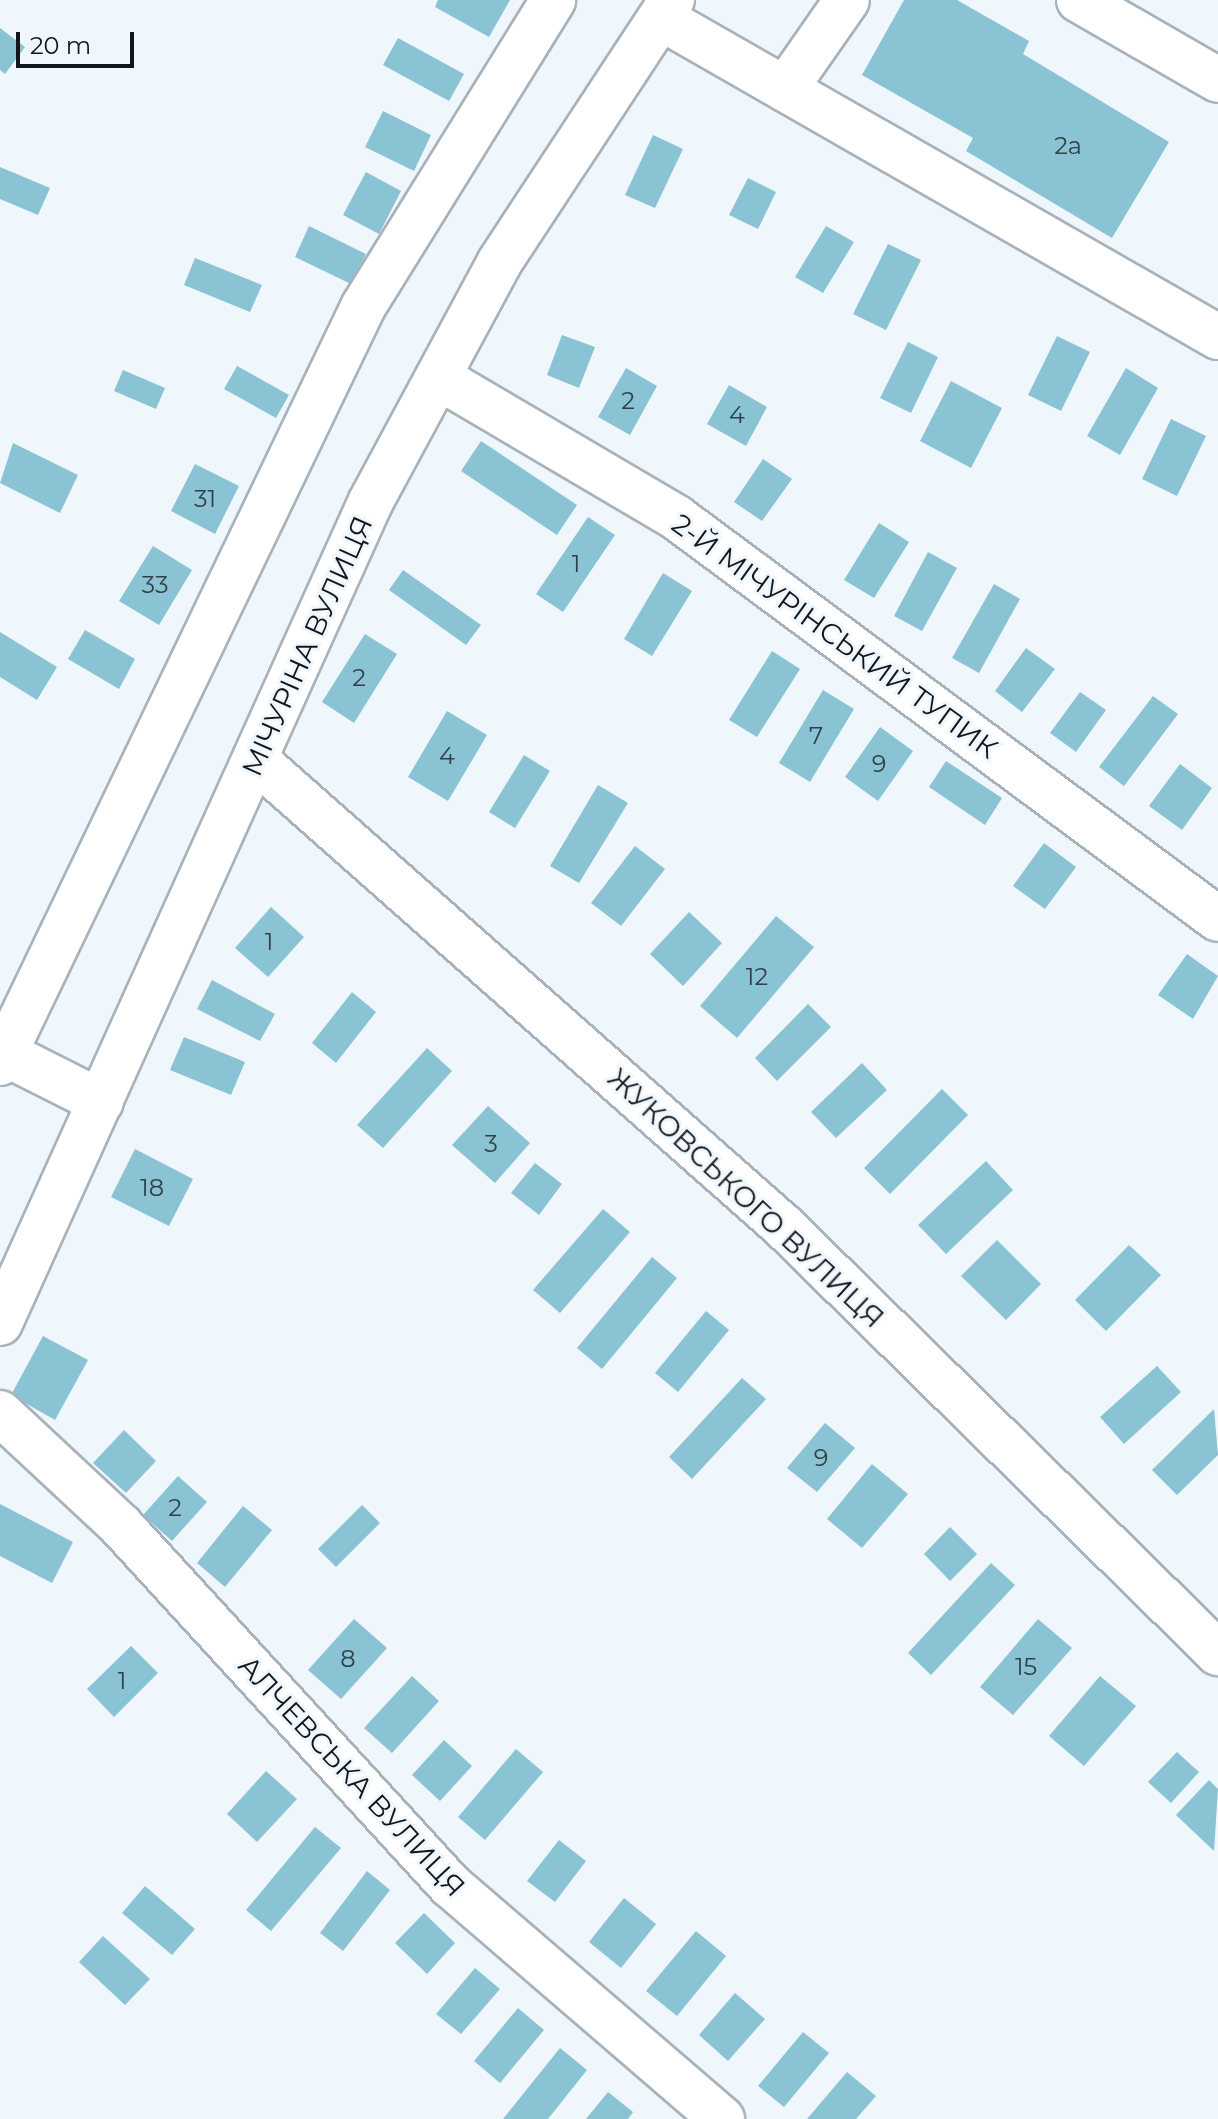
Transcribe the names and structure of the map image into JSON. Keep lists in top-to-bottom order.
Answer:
{
  "streets": {
    "street": [
      "2-Й МІЧУРІНСЬКИЙ ТУПИК",
      "МІЧУРІНА ВУЛИЦЯ",
      "ЖУКОВСЬКОГО ВУЛИЦЯ",
      "АЛЧЕВСЬКА ВУЛИЦЯ"
    ]
  },
  "crossings": [
    ["2-Й МІЧУРІНСЬКИЙ ТУПИК", "МІЧУРІНА ВУЛИЦЯ"],
    ["МІЧУРІНА ВУЛИЦЯ", "ЖУКОВСЬКОГО ВУЛИЦЯ"]
  ],
  "house_numbers": [
    "2а",
    "2",
    "4",
    "31",
    "1",
    "33",
    "2",
    "7",
    "4",
    "9",
    "1",
    "12",
    "3",
    "18",
    "9",
    "2",
    "8",
    "15",
    "1"
  ],
  "scale_bar": "20 m"
}
